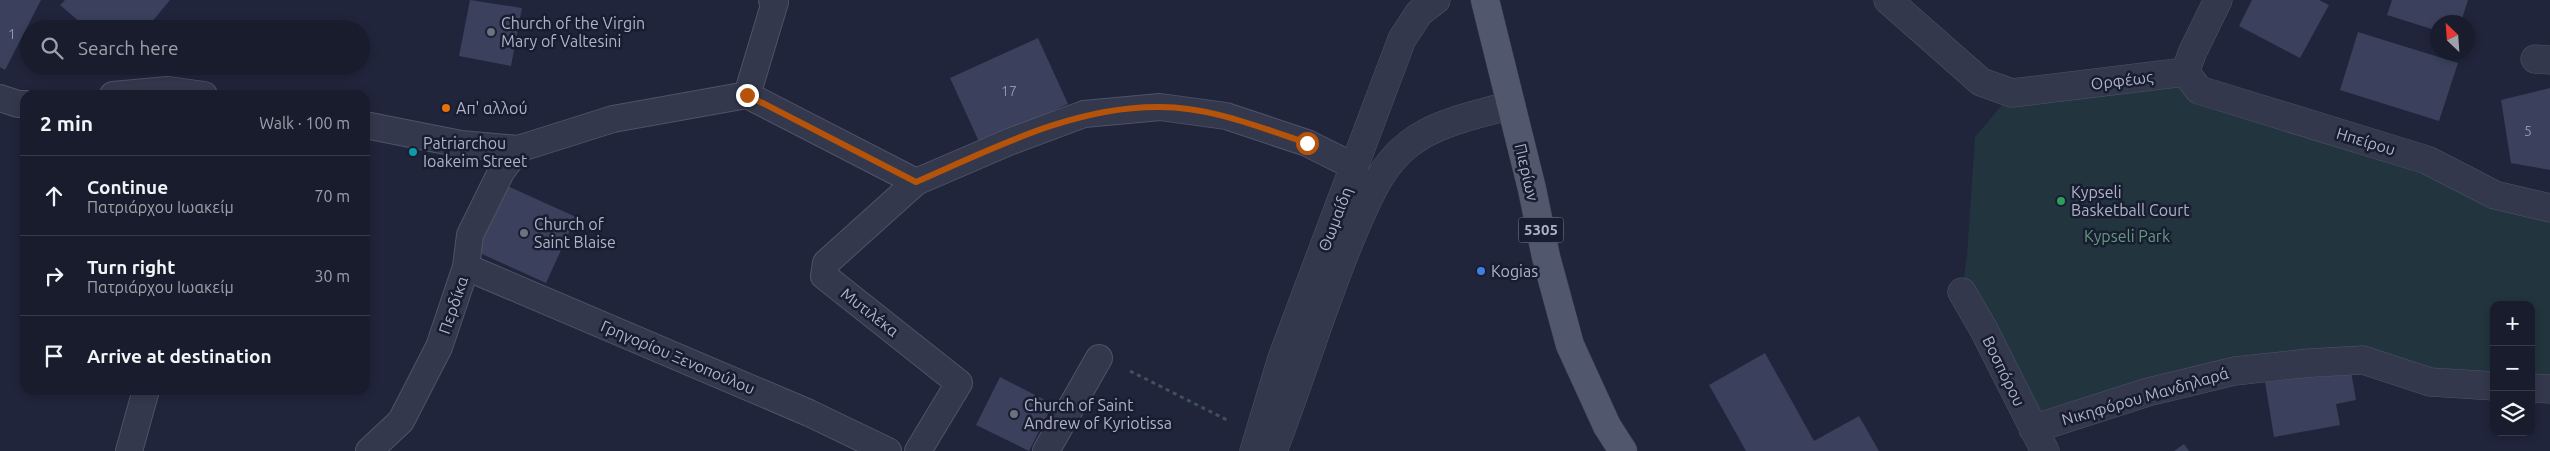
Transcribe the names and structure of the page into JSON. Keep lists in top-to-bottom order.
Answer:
{
  "streets": {
    "main road": ["Πιερίων", "5305"],
    "street": [
      "Ορφέως",
      "Ηπείρου",
      "Θωμαίδη",
      "Περδίκα",
      "Μυτιλέκα",
      "Γρηγορίου Ξενοπούλου",
      "Βοσπόρου",
      "Νικηφόρου Μανδηλαρά"
    ]
  },
  "crossings": [
    ["Ορφέως", "Ηπείρου"],
    ["Πιερίων", "Θωμαίδη"],
    ["Περδίκα", "Γρηγορίου Ξενοπούλου"],
    ["Βοσπόρου", "Νικηφόρου Μανδηλαρά"]
  ],
  "parks": ["Kypseli Park"],
  "places": [
    "Church of the Virgin Mary of Valtesini",
    "Απ' αλλού",
    "Patriarchou Ioakeim Street",
    "Kypseli Basketball Court",
    "Church of Saint Blaise",
    "Kogias",
    "Church of Saint Andrew of Kyriotissa"
  ],
  "house_numbers": ["1", "17", "5"],
  "north": "top left",
  "page": {
    "search": "Search here",
    "heading": ["2 min", "Walk · 100 m"],
    "list": [
      ["Continue", "Πατριάρχου Ιωακείμ", "70 m"],
      ["Turn right", "Πατριάρχου Ιωακείμ", "30 m"],
      "Arrive at destination"
    ],
    "map_buttons": ["+", "−"]
  }
}
